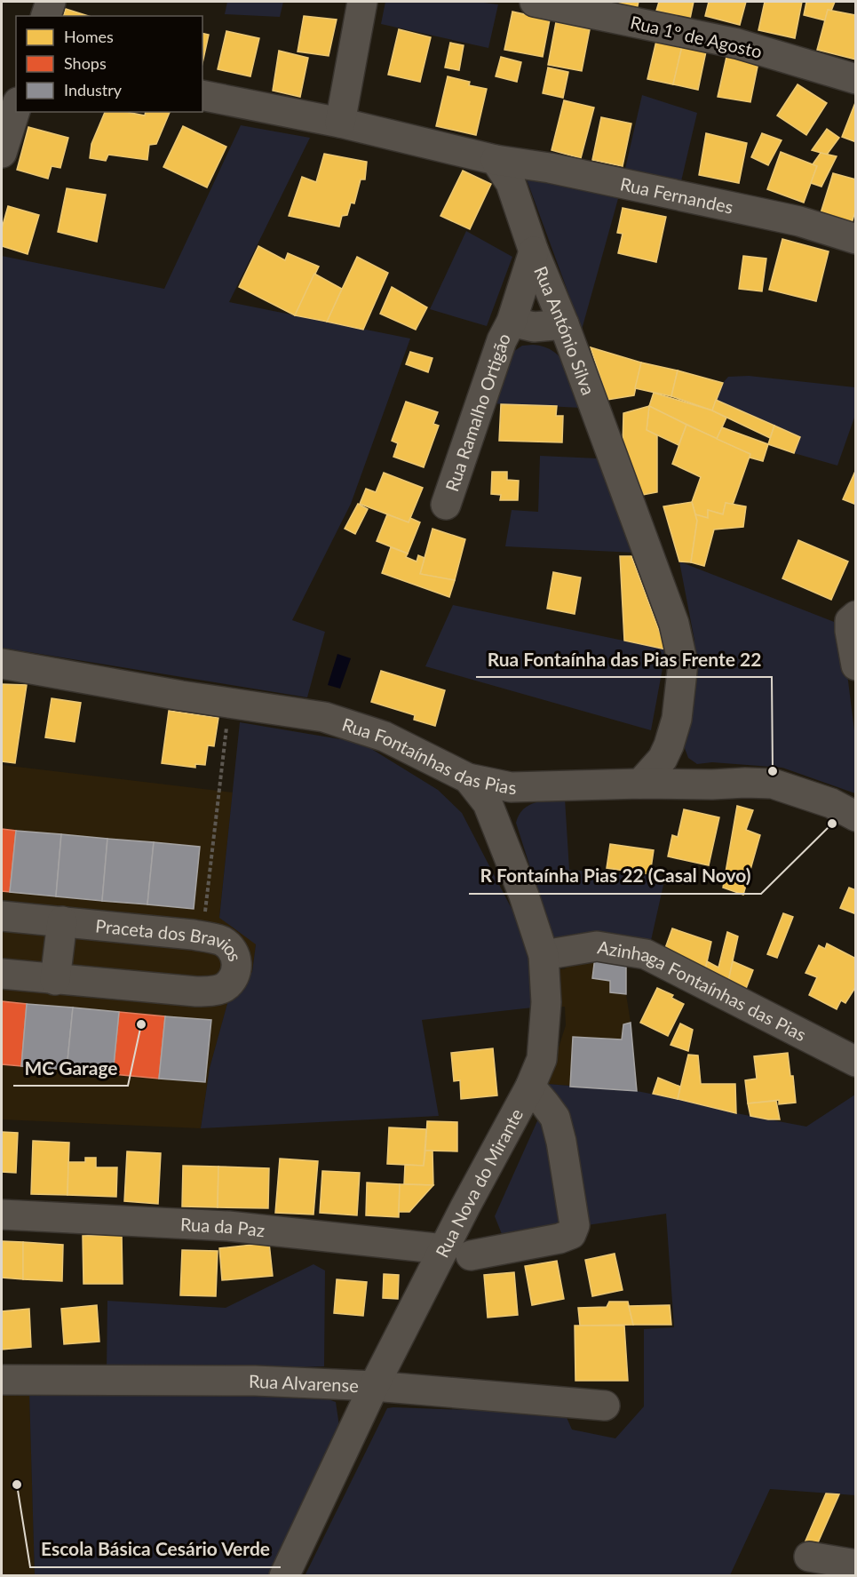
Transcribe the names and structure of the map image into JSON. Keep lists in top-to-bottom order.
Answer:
{
  "streets": {
    "street": [
      "Rua 1º de Agosto",
      "Rua Fernandes",
      "Rua António Silva",
      "Rua Ramalho Ortigão",
      "Rua Fontaínhas das Pias",
      "Praceta dos Bravios",
      "Azinhaga Fontaínhas das Pias",
      "Rua Nova do Mirante",
      "Rua da Paz",
      "Rua Alvarense"
    ]
  },
  "crossings": [
    ["Rua Fernandes", "Rua António Silva"],
    ["Rua António Silva", "Rua Ramalho Ortigão"],
    ["Rua António Silva", "Rua Fontaínhas das Pias"],
    ["Rua Fontaínhas das Pias", "Rua Nova do Mirante"],
    ["Azinhaga Fontaínhas das Pias", "Rua Nova do Mirante"],
    ["Rua Nova do Mirante", "Rua da Paz"],
    ["Rua Nova do Mirante", "Rua Alvarense"]
  ],
  "places": [
    "Rua Fontaínha das Pias Frente 22",
    "R Fontaínha Pias 22 (Casal Novo)",
    "MC Garage",
    "Escola Básica Cesário Verde"
  ],
  "legend": ["Homes", "Shops", "Industry"]
}
